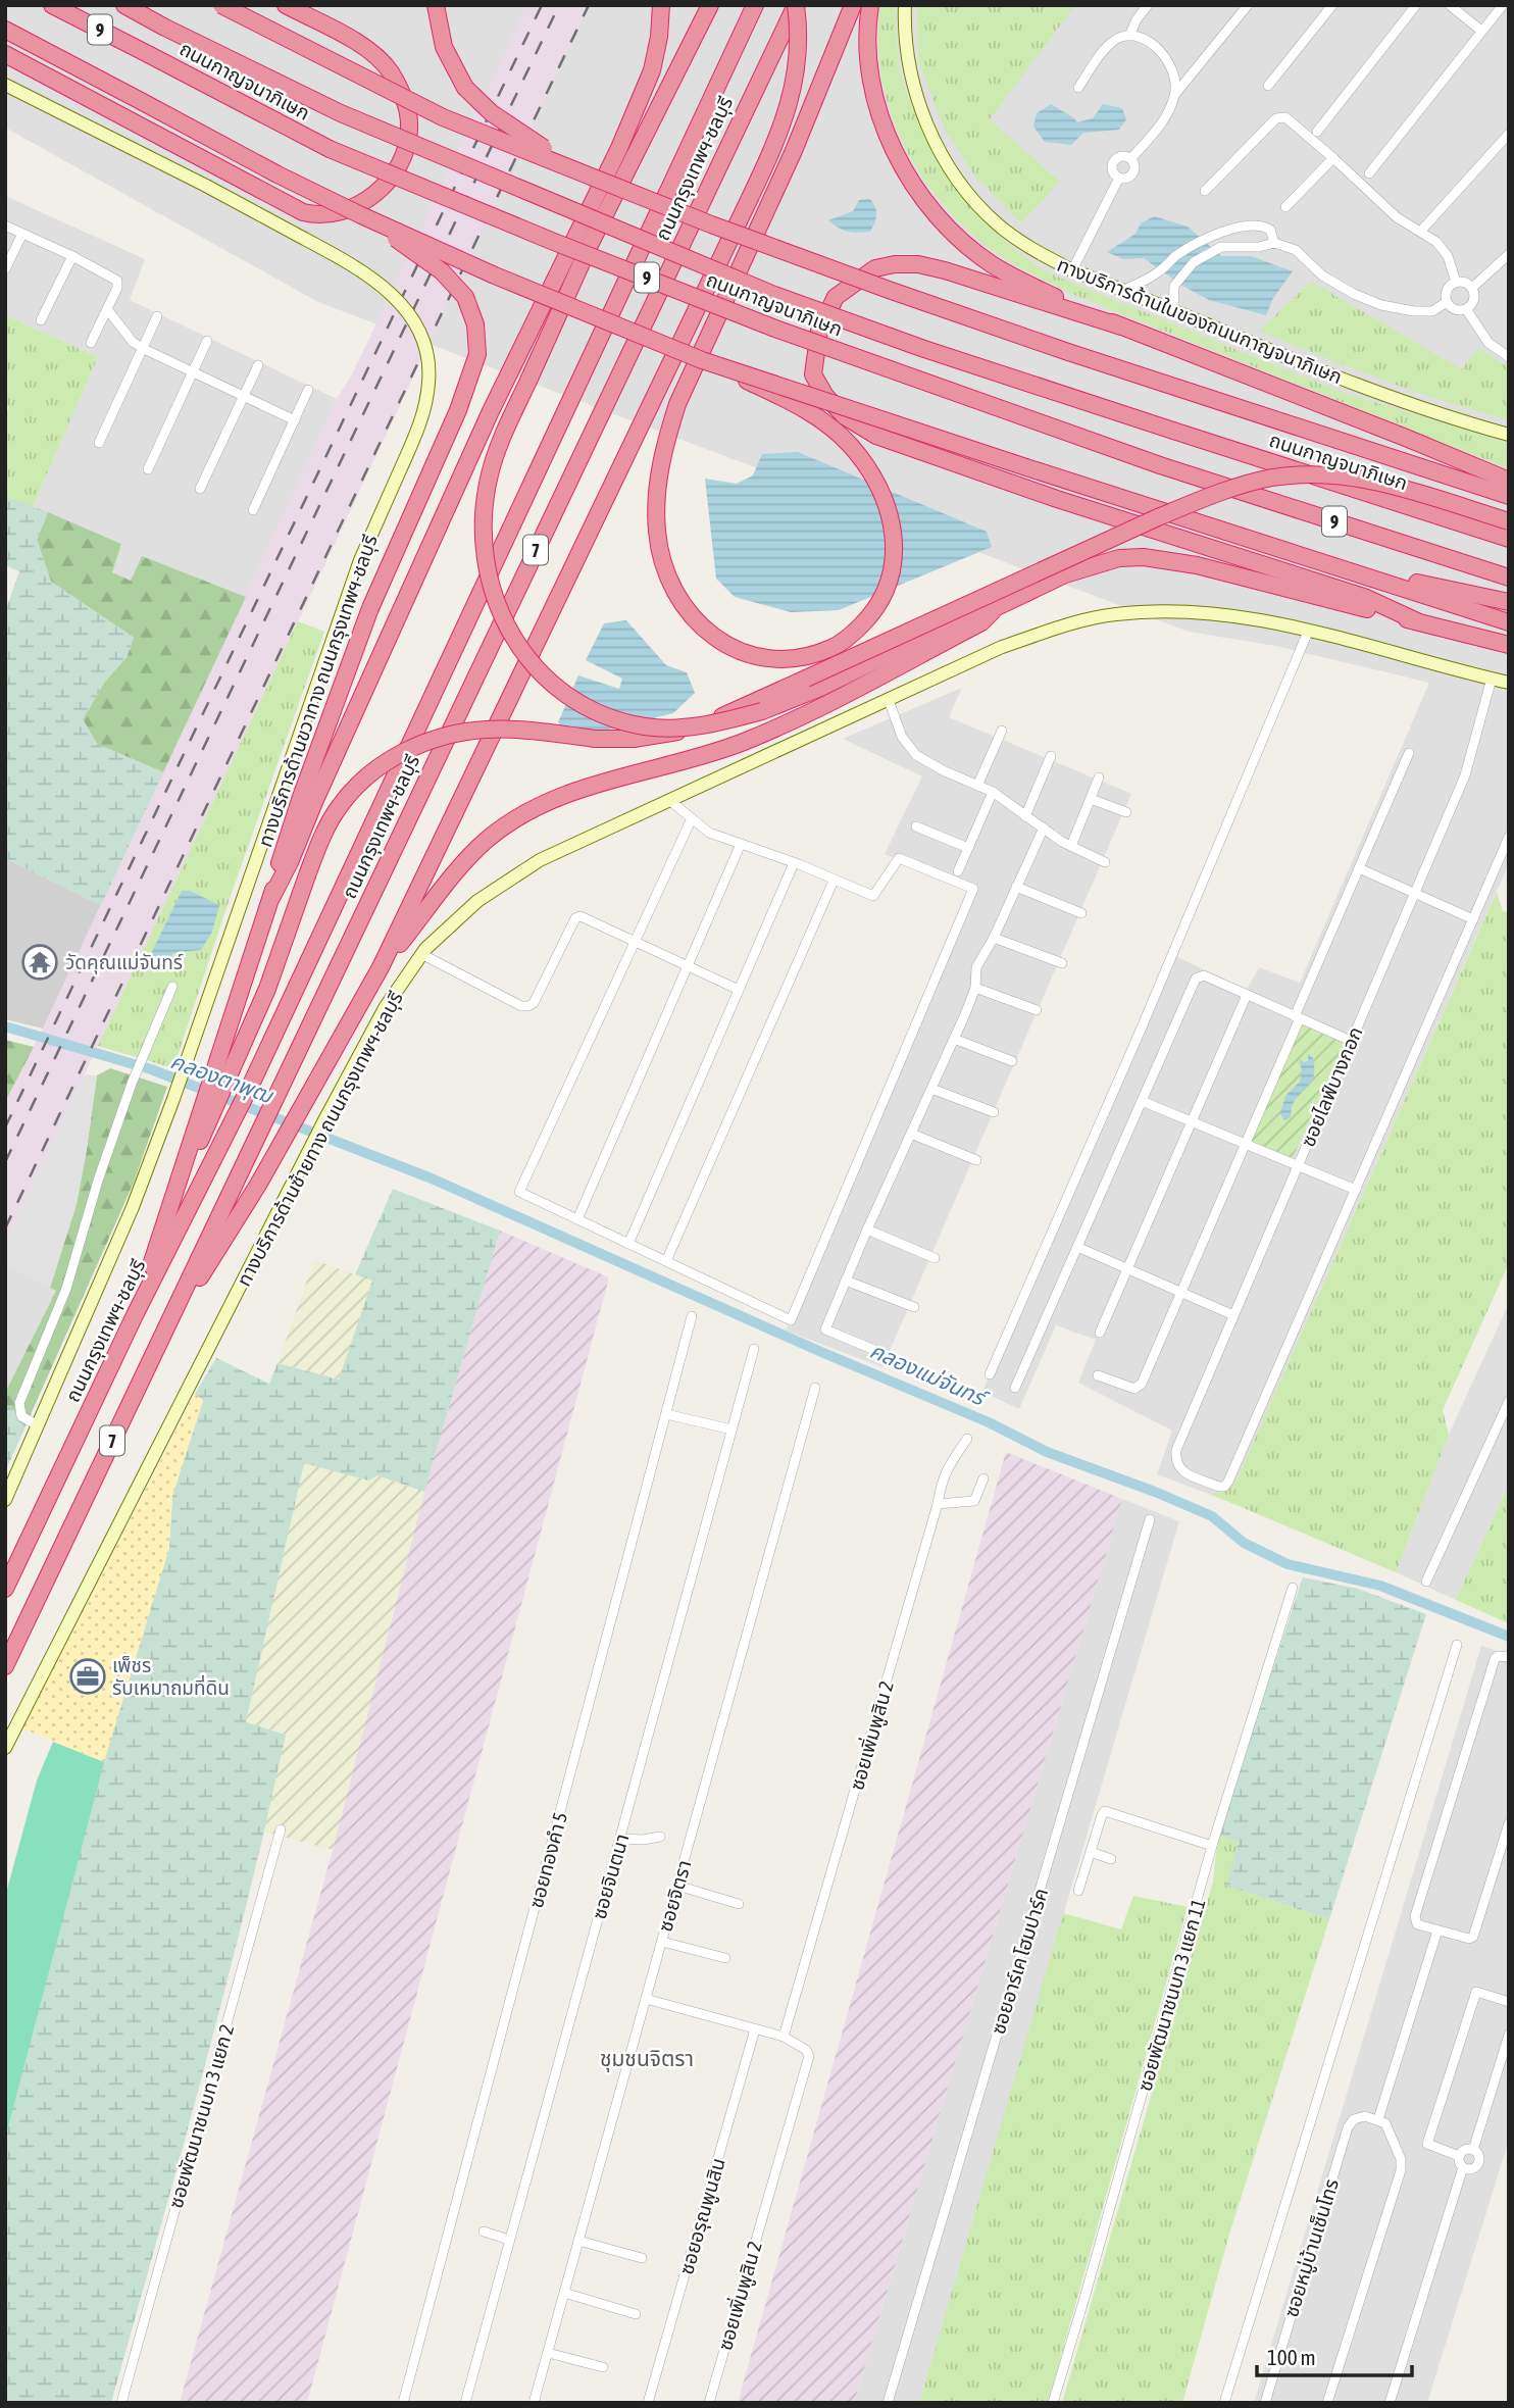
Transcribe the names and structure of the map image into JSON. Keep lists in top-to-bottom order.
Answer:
{
  "streets": {
    "highway": [
      "9",
      "ถนนกาญจนาภิเษก",
      "ถนนกรุงเทพฯ-ชลบุรี",
      "7"
    ],
    "main road": ["ทางบริการด้านในของถนนกาญจนาภิเษก", "ทางบริการด้านขวาทาง ถนนกรุงเทพฯ-ชลบุรี", "ทางบริการด้านซ้ายทาง ถนนกรุงเทพฯ-ชลบุรี"],
    "street": [
      "ซอยไลฟ์บางกอก",
      "ซอยเพิ่มพูสิน 2",
      "ซอยทองคำ 5",
      "ซอยจินตนา",
      "ซอยจิตรา",
      "ซอยอาร์เค โฮมปาร์ค",
      "ซอยพัฒนาชนบท 3 แยก 11",
      "ซอยพัฒนาชนบท 3 แยก 2",
      "ซอยอรุณพูนสิน",
      "ซอยหมู่บ้านเซ็นโทร"
    ]
  },
  "crossings": [
    ["ซอยไลฟ์บางกอก", "ทางบริการด้านซ้ายทาง ถนนกรุงเทพฯ-ชลบุรี"],
    ["ซอยเพิ่มพูสิน 2", "ซอยจิตรา"],
    ["ซอยเพิ่มพูสิน 2", "ซอยอรุณพูนสิน"]
  ],
  "districts": ["ชุมชนจิตรา"],
  "water": ["คลองตาพุฒ", "คลองแม่จันทร์"],
  "places": {
    "temple": ["วัดคุณแม่จันทร์"],
    "office": ["เพ็ชร รับเหมาถมที่ดิน"]
  },
  "scale_bar": "100 m"
}
